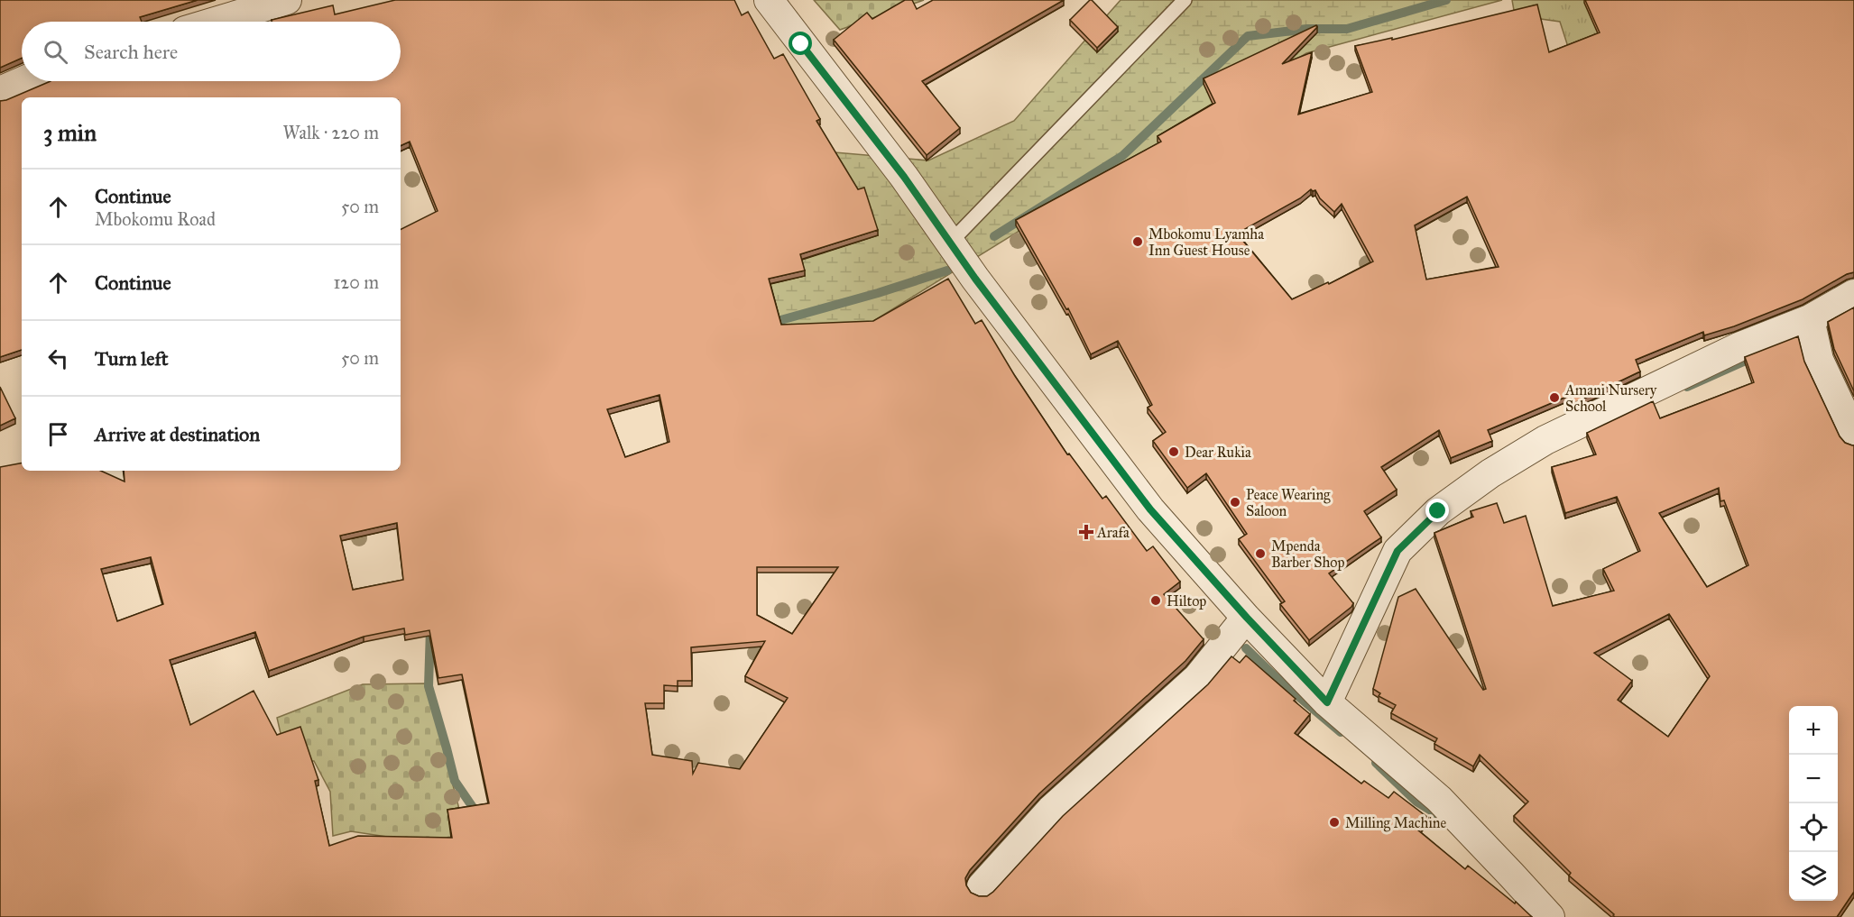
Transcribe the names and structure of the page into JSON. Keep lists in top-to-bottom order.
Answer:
{
  "places": {
    "other": [
      "Mbokomu Lyamha Inn Guest House",
      "Amani Nursery School",
      "Dear Rukia",
      "Peace Wearing Saloon",
      "Mpenda Barber Shop",
      "Hiltop",
      "Milling Machine"
    ],
    "health": ["Arafa"]
  },
  "page": {
    "search": "Search here",
    "heading": ["3 min", "Walk · 220 m"],
    "list": [
      ["Continue", "Mbokomu Road", "50 m"],
      ["Continue", "120 m"],
      ["Turn left", "50 m"],
      "Arrive at destination"
    ],
    "map_buttons": ["+", "−"]
  }
}
